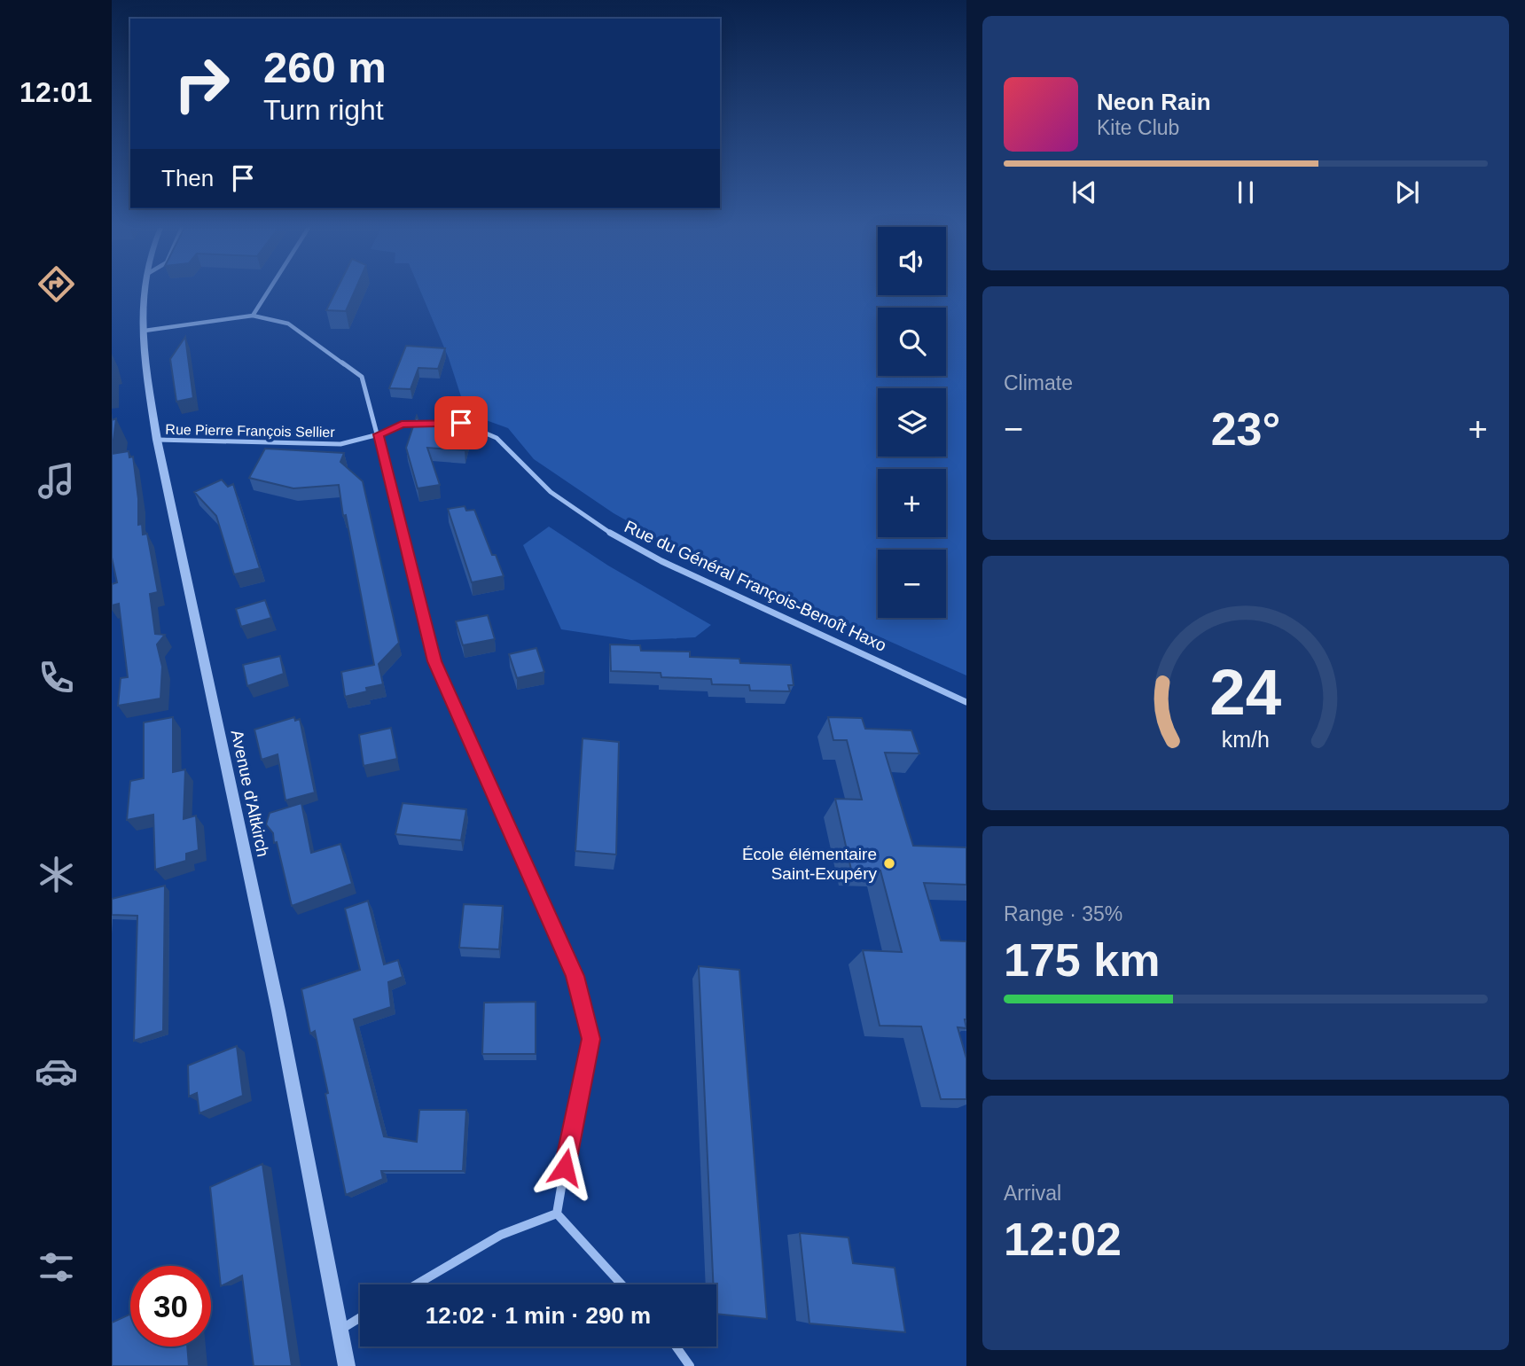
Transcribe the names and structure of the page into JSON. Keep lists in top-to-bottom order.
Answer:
{
  "streets": {
    "street": ["Rue Pierre François Sellier", "Rue du Général François-Benoît Haxo", "Avenue d'Altkirch"]
  },
  "crossings": [
    ["Rue Pierre François Sellier", "Rue du Général François-Benoît Haxo"],
    ["Rue Pierre François Sellier", "Avenue d'Altkirch"]
  ],
  "places": ["École élémentaire Saint-Exupéry"],
  "page": {
    "tabs": "12:01",
    "turn": ["260 m", "Turn right"],
    "song": ["Neon Rain", "Kite Club"],
    "then": "Then",
    "map_buttons": ["+", "−"],
    "tile": [
      "Climate",
      ["Range · 35%", "175 km"],
      ["Arrival", "12:02"]
    ],
    "heat": ["−", "23°", "+"],
    "limit": "30",
    "trip": "12:02 · 1 min · 290 m",
    "gauge": ["24", "km/h"]
  }
}
